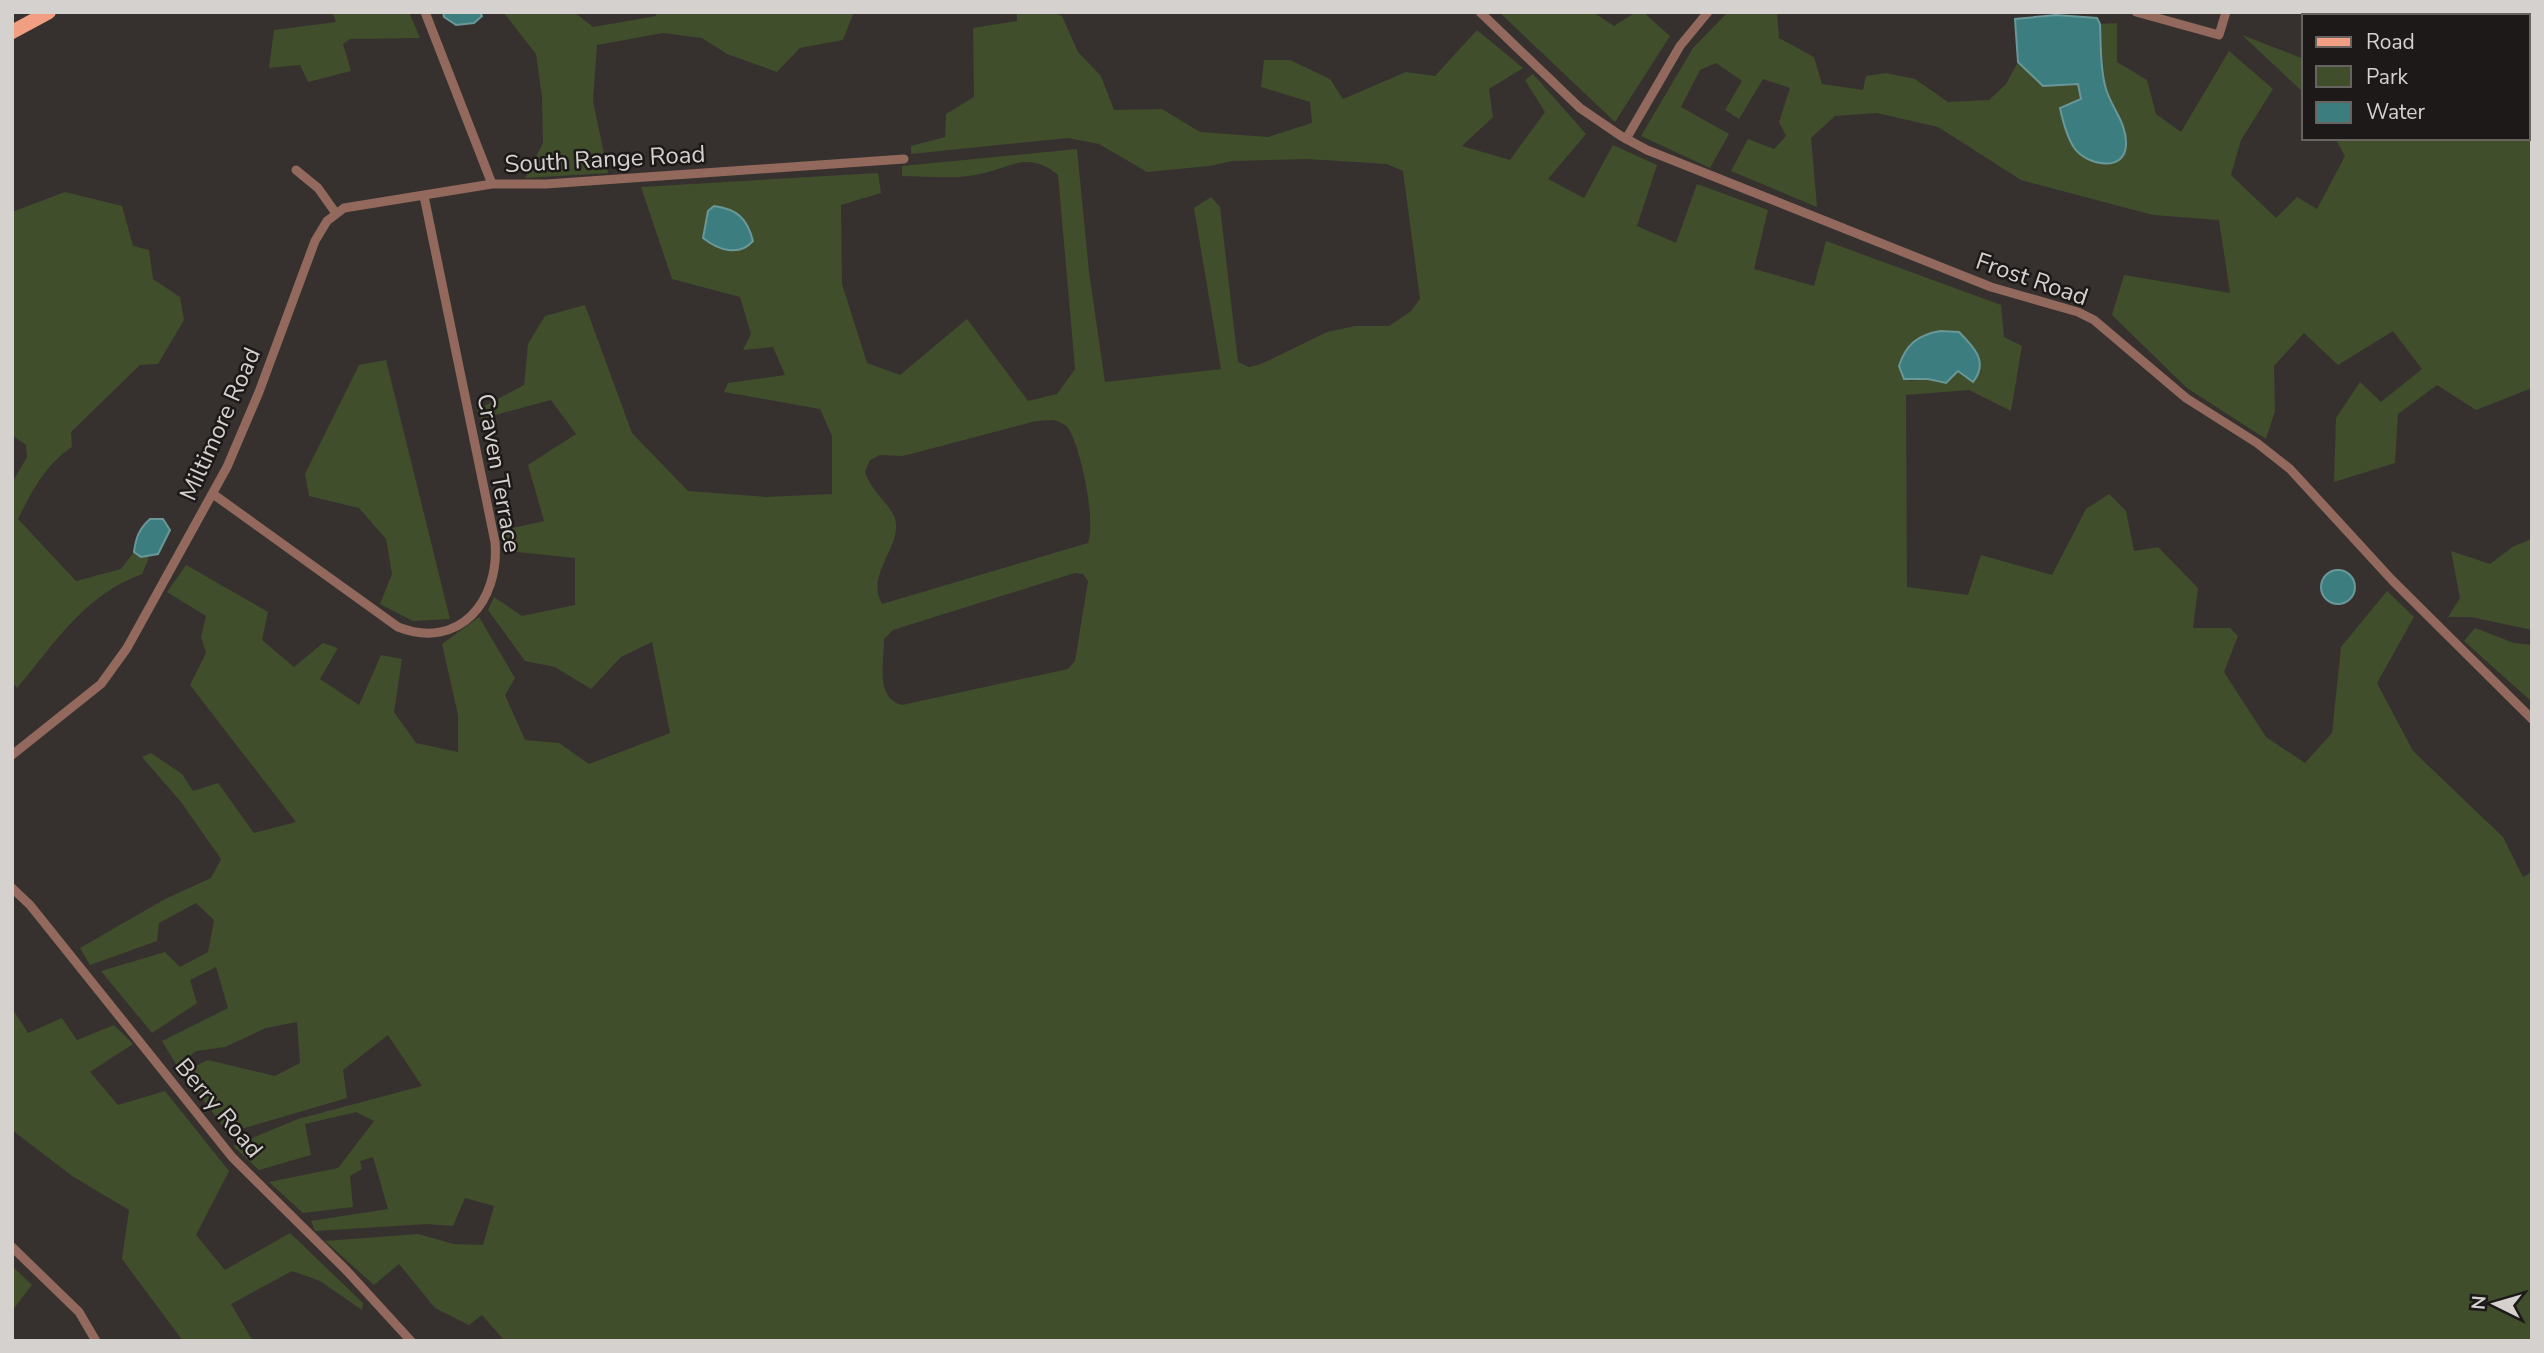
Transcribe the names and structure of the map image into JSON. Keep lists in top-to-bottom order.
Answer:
{
  "streets": {
    "street": [
      "South Range Road",
      "Frost Road",
      "Miltimore Road",
      "Craven Terrace",
      "Berry Road"
    ]
  },
  "crossings": [
    ["Miltimore Road", "Craven Terrace"]
  ],
  "legend": ["Road", "Park", "Water"],
  "north": "left"
}
